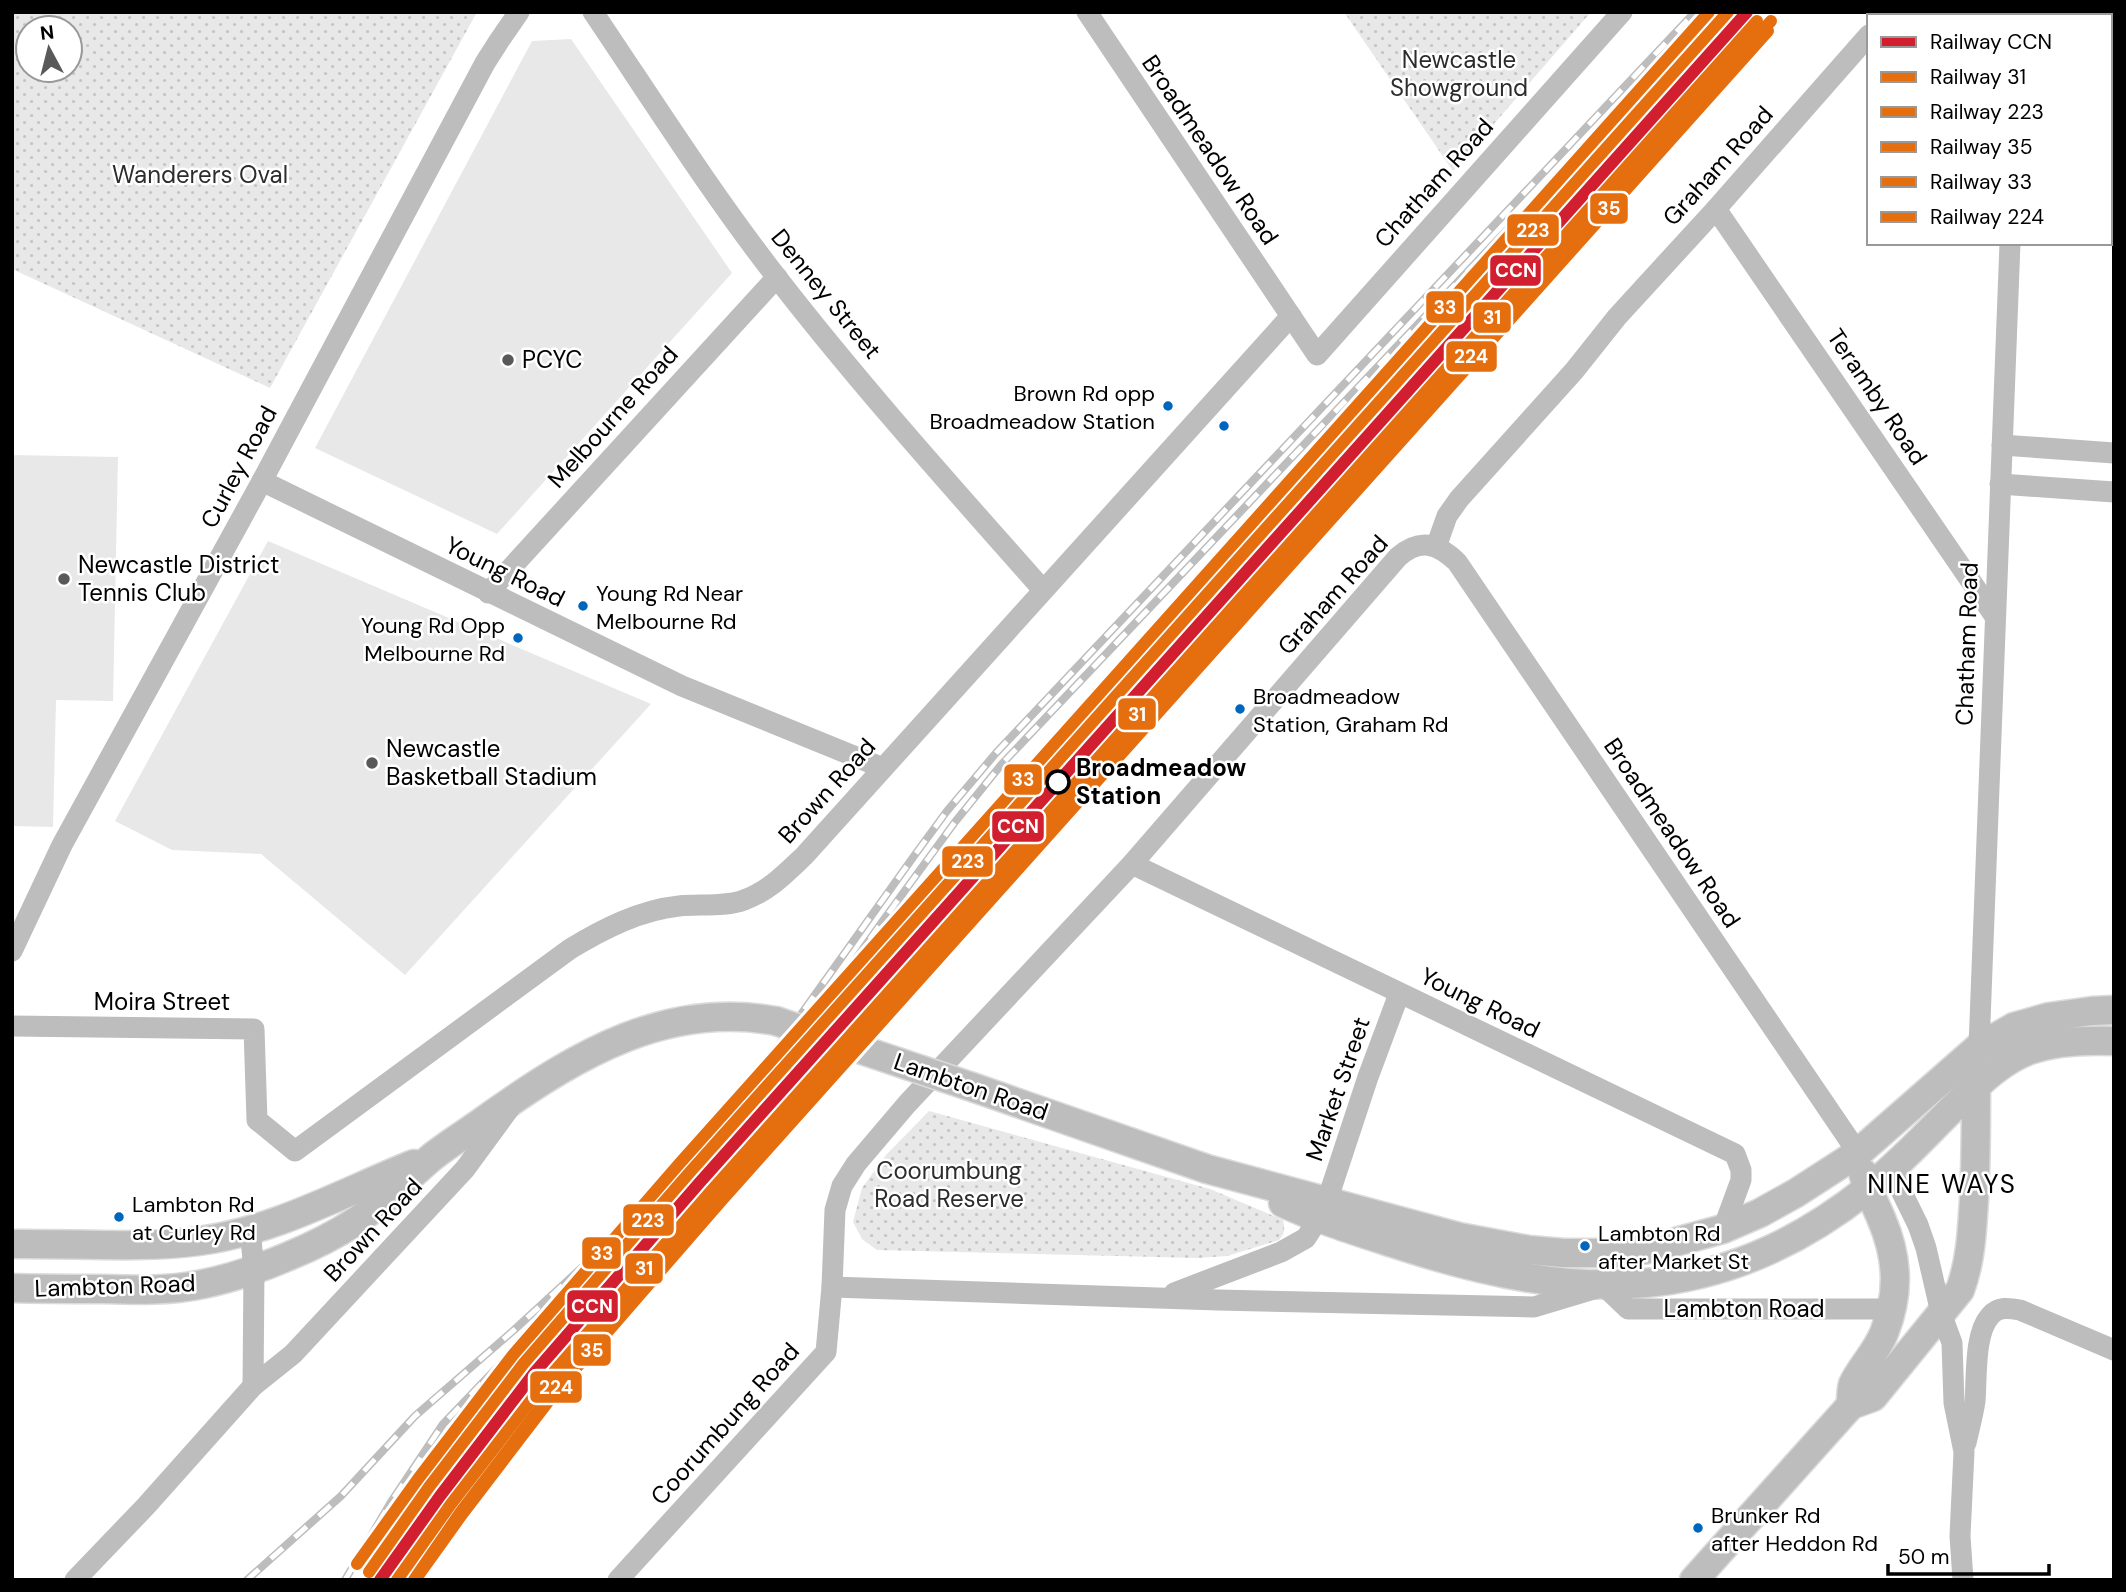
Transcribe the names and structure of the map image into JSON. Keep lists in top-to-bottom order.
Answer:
{
  "streets": {
    "main road": ["Lambton Road"],
    "street": [
      "Broadmeadow Road",
      "Graham Road",
      "Chatham Road",
      "Denney Street",
      "Teramby Road",
      "Melbourne Road",
      "Curley Road",
      "Young Road",
      "Brown Road",
      "Moira Street",
      "Market Street",
      "Coorumbung Road"
    ]
  },
  "crossings": [
    ["Broadmeadow Road", "Graham Road"],
    ["Broadmeadow Road", "Chatham Road"],
    ["Broadmeadow Road", "Brown Road"],
    ["Broadmeadow Road", "Lambton Road"],
    ["Graham Road", "Teramby Road"],
    ["Graham Road", "Young Road"],
    ["Graham Road", "Lambton Road"],
    ["Graham Road", "Coorumbung Road"],
    ["Chatham Road", "Teramby Road"],
    ["Chatham Road", "Brown Road"],
    ["Chatham Road", "Lambton Road"],
    ["Denney Street", "Melbourne Road"],
    ["Denney Street", "Brown Road"],
    ["Melbourne Road", "Young Road"],
    ["Curley Road", "Young Road"],
    ["Young Road", "Brown Road"],
    ["Young Road", "Lambton Road"],
    ["Young Road", "Market Street"],
    ["Brown Road", "Moira Street"],
    ["Brown Road", "Lambton Road"],
    ["Lambton Road", "Market Street"],
    ["Lambton Road", "Coorumbung Road"]
  ],
  "districts": ["NINE WAYS"],
  "parks": ["Newcastle Showground", "Wanderers Oval", "Coorumbung Road Reserve"],
  "places": [
    "PCYC",
    "Brown Rd opp Broadmeadow Station",
    "Newcastle District Tennis Club",
    "Young Rd Near Melbourne Rd",
    "Young Rd Opp Melbourne Rd",
    "Broadmeadow Station, Graham Rd",
    "Newcastle Basketball Stadium",
    "Broadmeadow Station",
    "Lambton Rd at Curley Rd",
    "Lambton Rd after Market St",
    "Brunker Rd after Heddon Rd"
  ],
  "lines": [
    "rail line CCN",
    "rail line 223",
    "rail line 33",
    "rail line 31",
    "rail line 224",
    "rail line 35"
  ],
  "legend": [
    "Railway CCN",
    "Railway 31",
    "Railway 223",
    "Railway 35",
    "Railway 33",
    "Railway 224"
  ],
  "scale_bar": "50 m",
  "north": "top"
}
